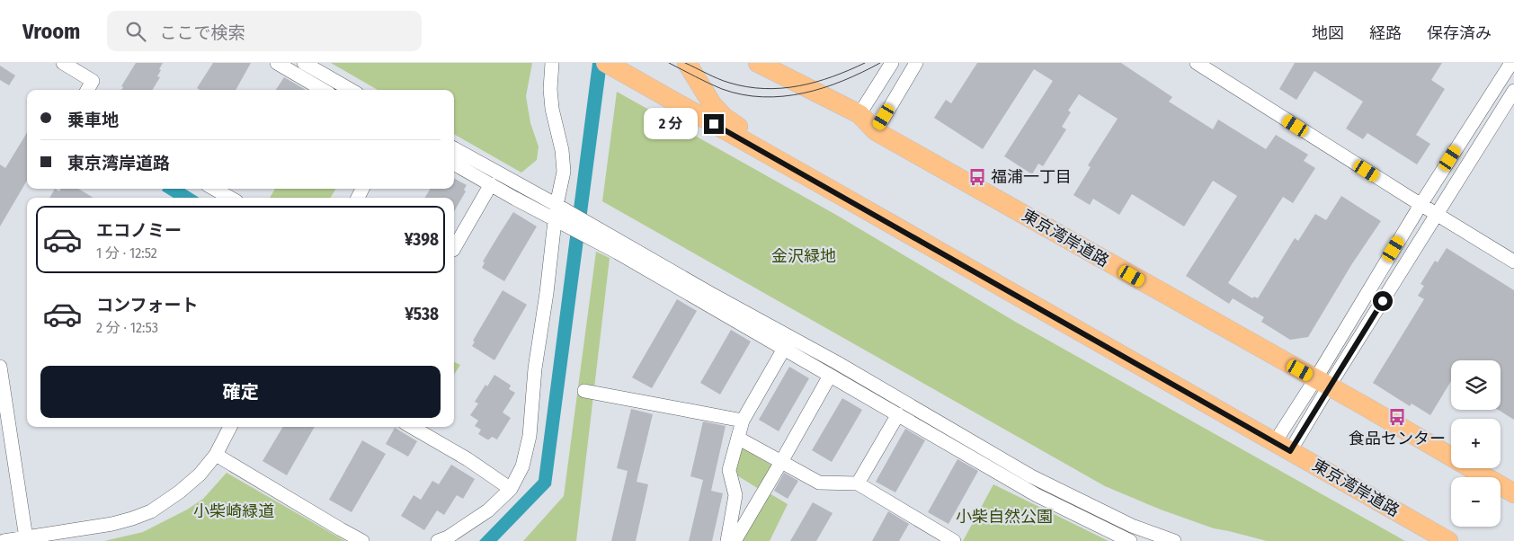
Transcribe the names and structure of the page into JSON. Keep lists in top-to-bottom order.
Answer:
{
  "streets": {
    "highway": ["東京湾岸道路"]
  },
  "parks": ["金沢緑地", "小柴崎緑道", "小柴自然公園"],
  "places": {
    "bus stop": ["福浦一丁目", "食品センター"]
  },
  "page": {
    "header": "Vroom",
    "search": "ここで検索",
    "nav": ["地図", "経路", "保存済み"],
    "banner": ["乗車地", "東京湾岸道路"],
    "bubble": "2 分",
    "list": [
      {
        "name": "エコノミー",
        "note": "1 分 · 12:52",
        "value": "¥398"
      },
      {
        "name": "コンフォート",
        "note": "2 分 · 12:53",
        "value": "¥538"
      }
    ],
    "buttons": "確定",
    "map_buttons": ["+", "−"]
  }
}
